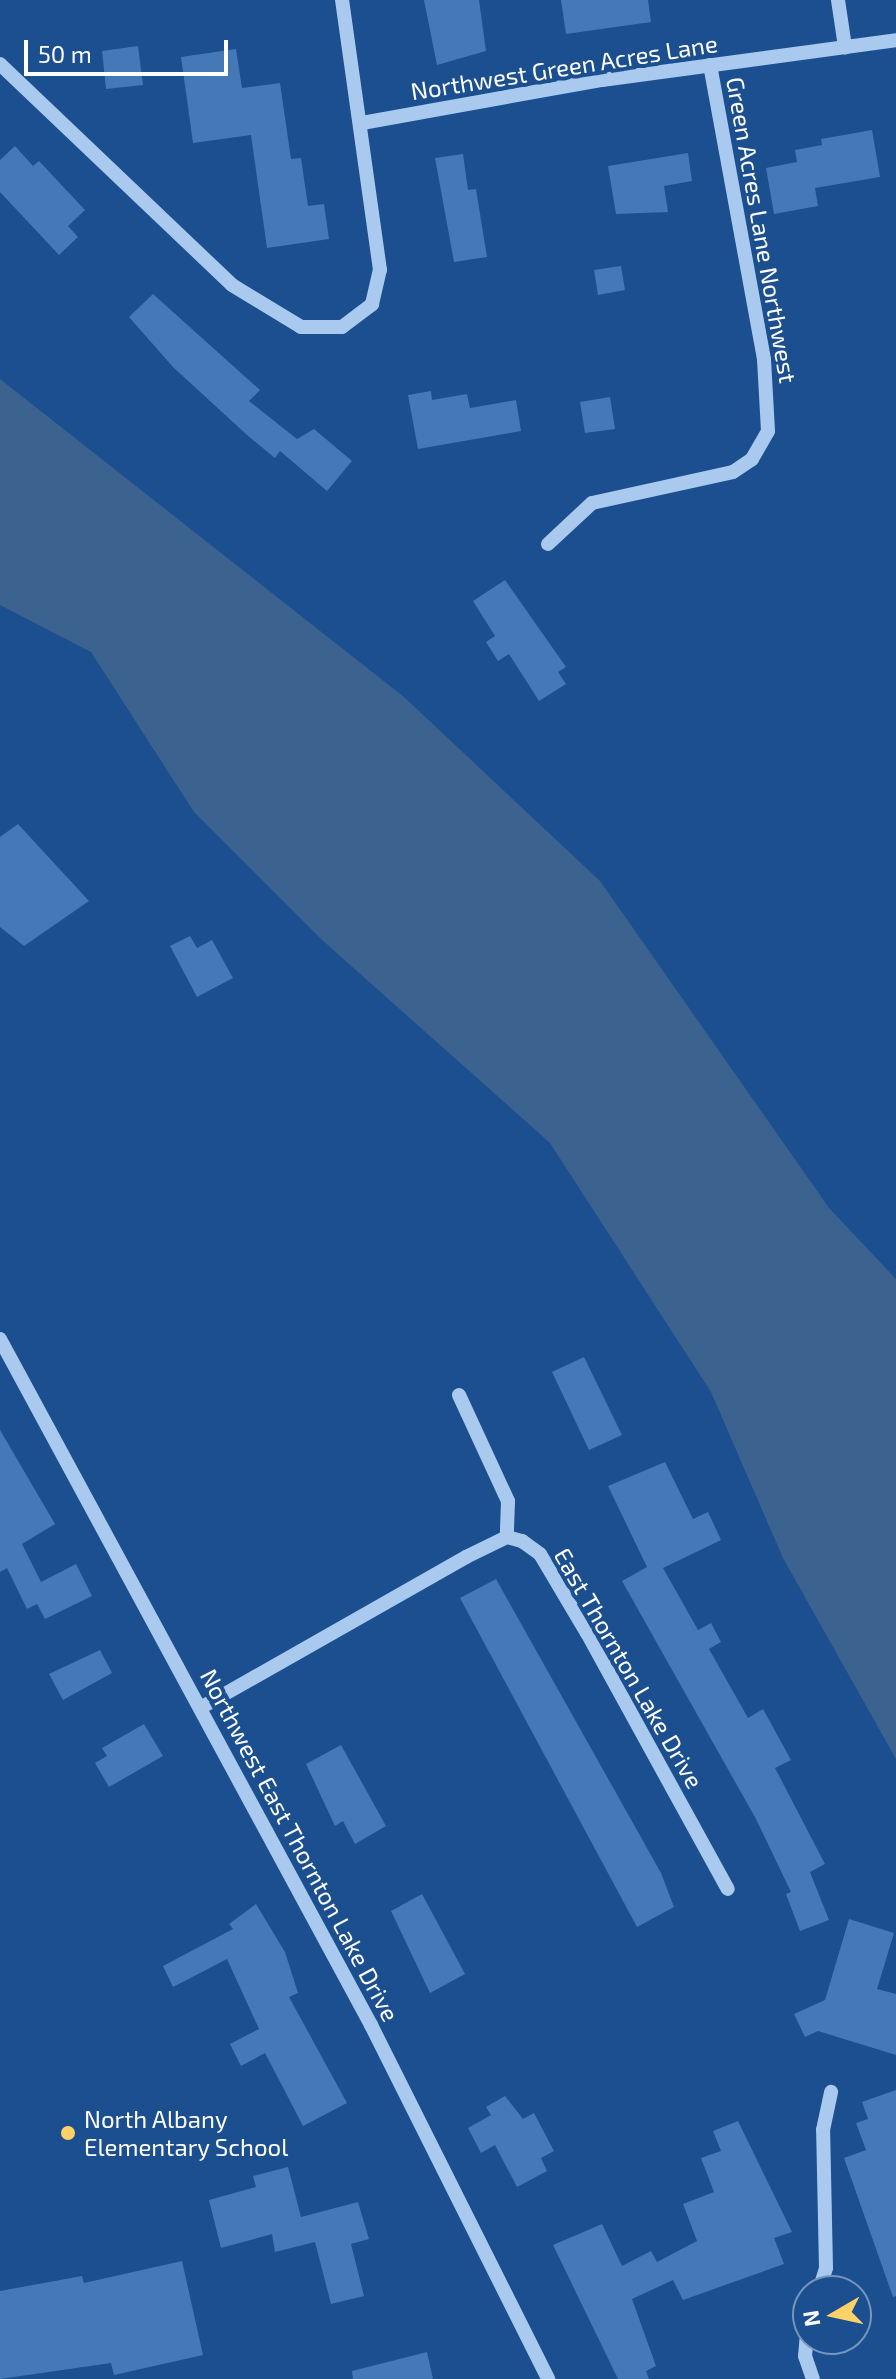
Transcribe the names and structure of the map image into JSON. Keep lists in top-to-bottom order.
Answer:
{
  "streets": {
    "street": [
      "Northwest Green Acres Lane",
      "Green Acres Lane Northwest",
      "East Thornton Lake Drive",
      "Northwest East Thornton Lake Drive"
    ]
  },
  "crossings": [
    ["Northwest Green Acres Lane", "Green Acres Lane Northwest"]
  ],
  "places": ["North Albany Elementary School"],
  "scale_bar": "50 m",
  "north": "left"
}
